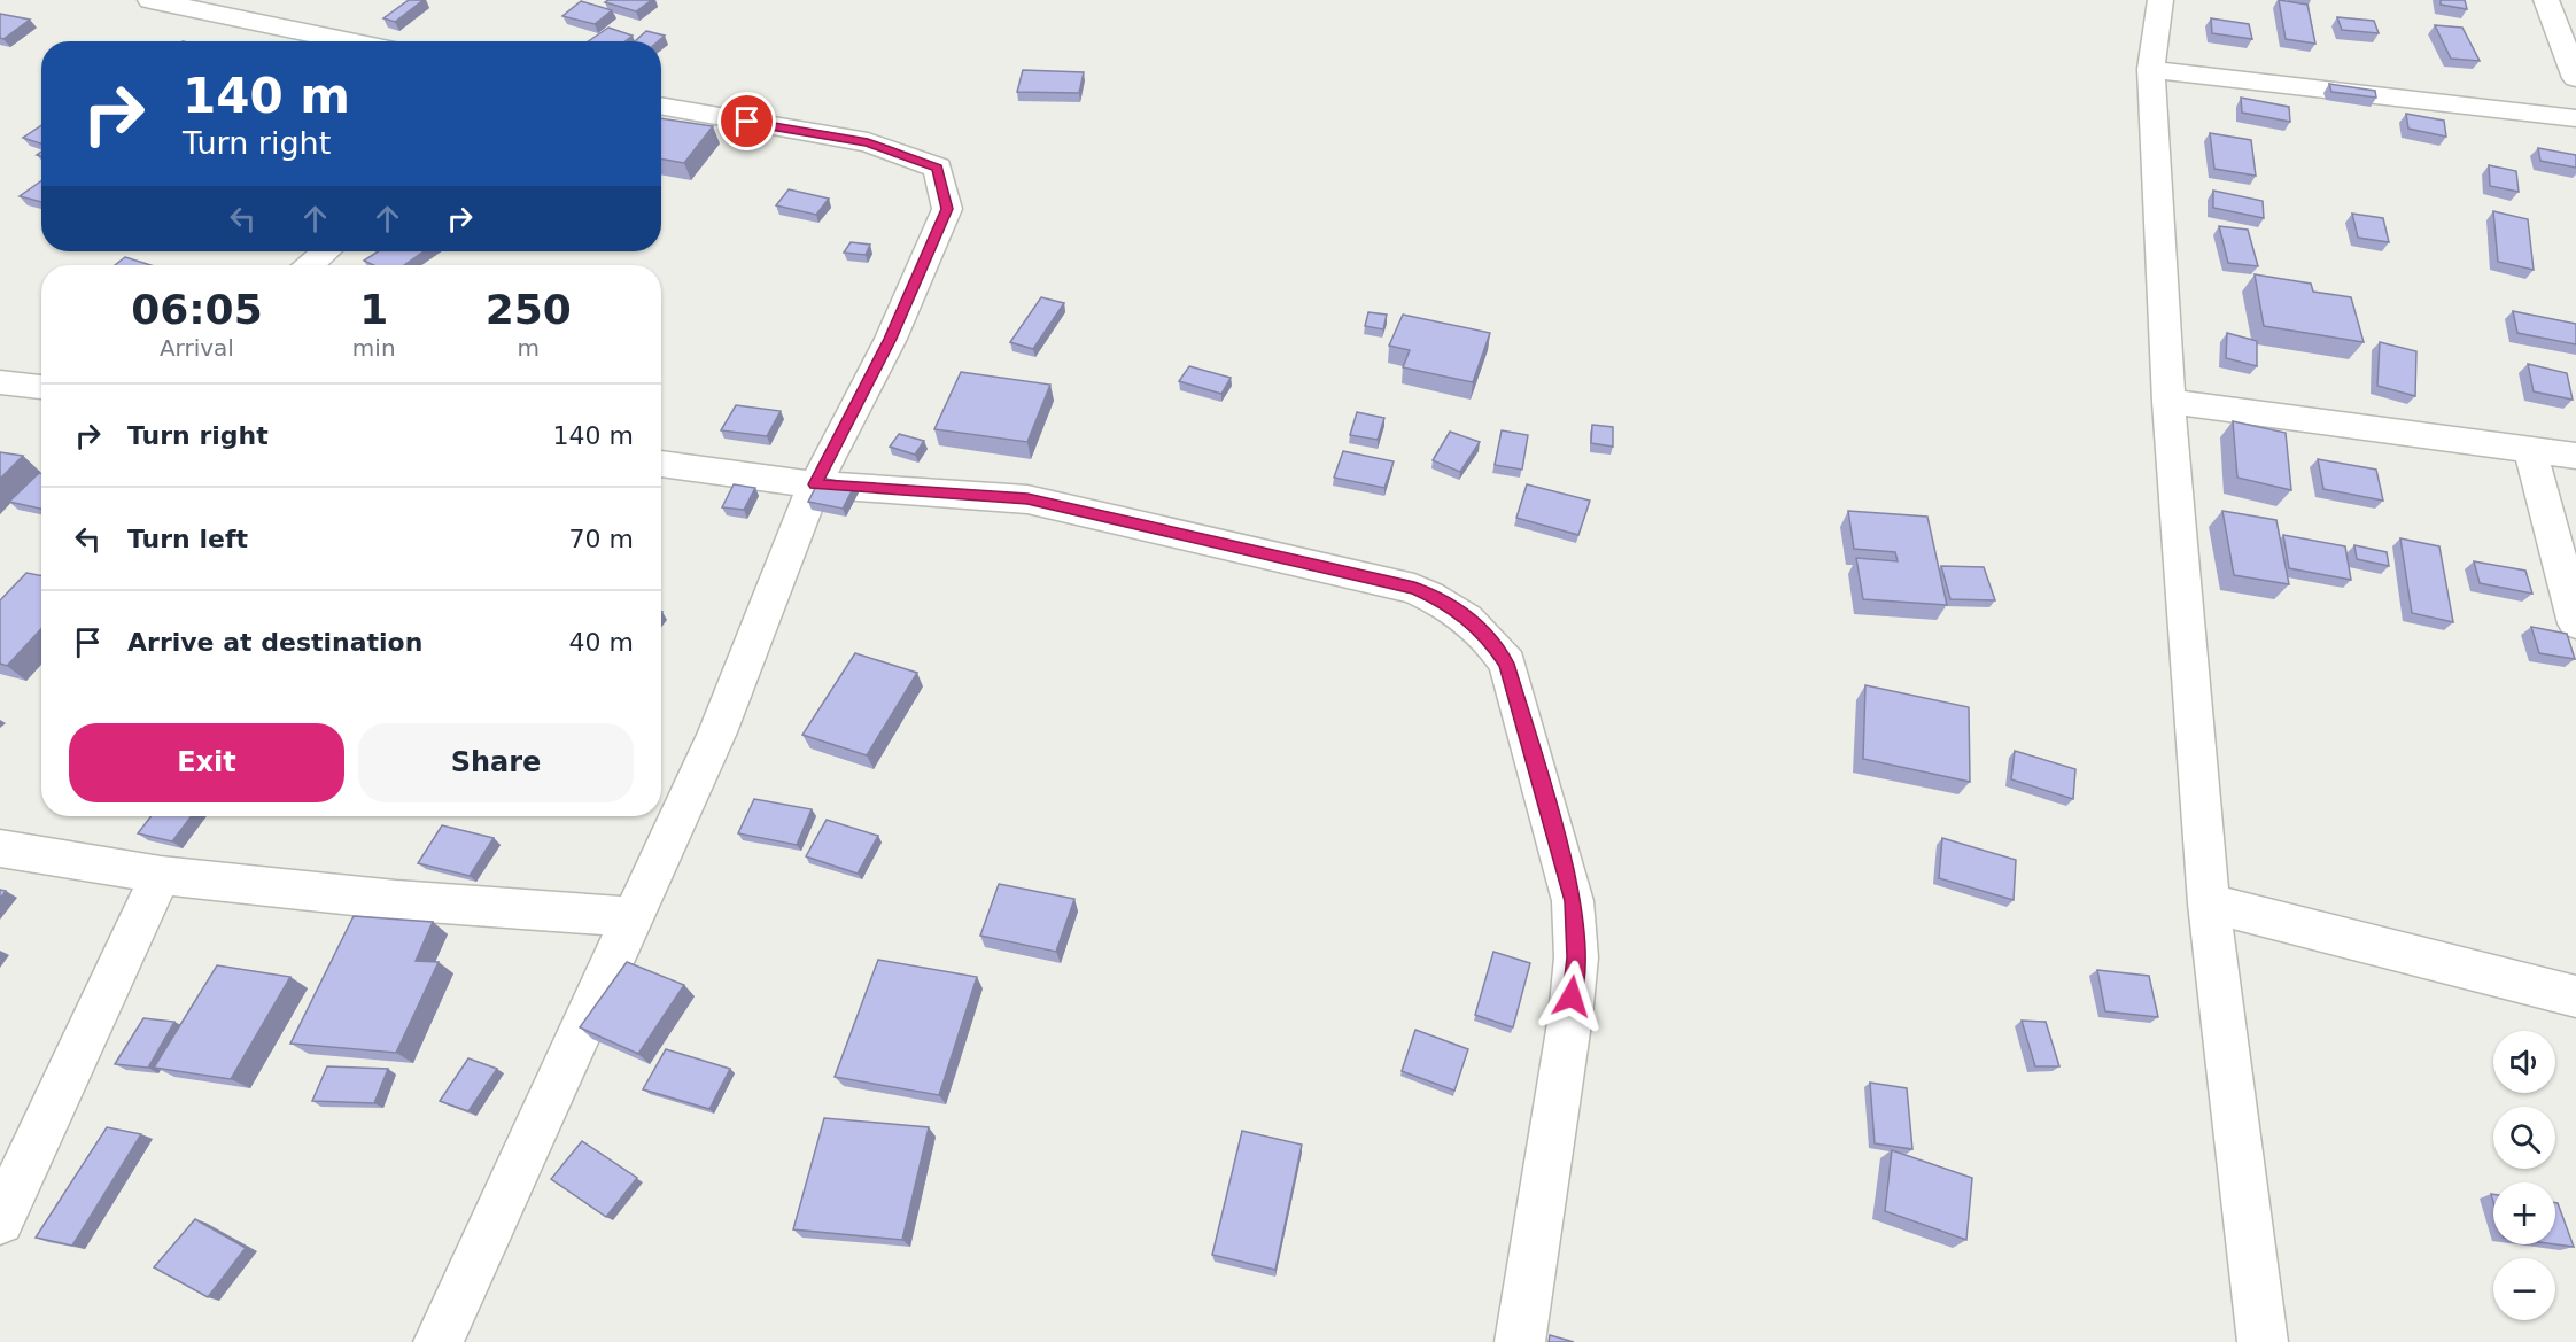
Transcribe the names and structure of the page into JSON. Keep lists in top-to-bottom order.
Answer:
{
  "page": {
    "turn": ["140 m", "Turn right"],
    "eta": [
      "06:05",
      "Arrival",
      "1",
      "min",
      "250",
      "m"
    ],
    "list": [
      {
        "name": "Turn right",
        "value": "140 m"
      },
      {
        "name": "Turn left",
        "value": "70 m"
      },
      {
        "name": "Arrive at destination",
        "value": "40 m"
      }
    ],
    "buttons": ["Exit", "Share"],
    "map_buttons": ["+", "−"]
  }
}
